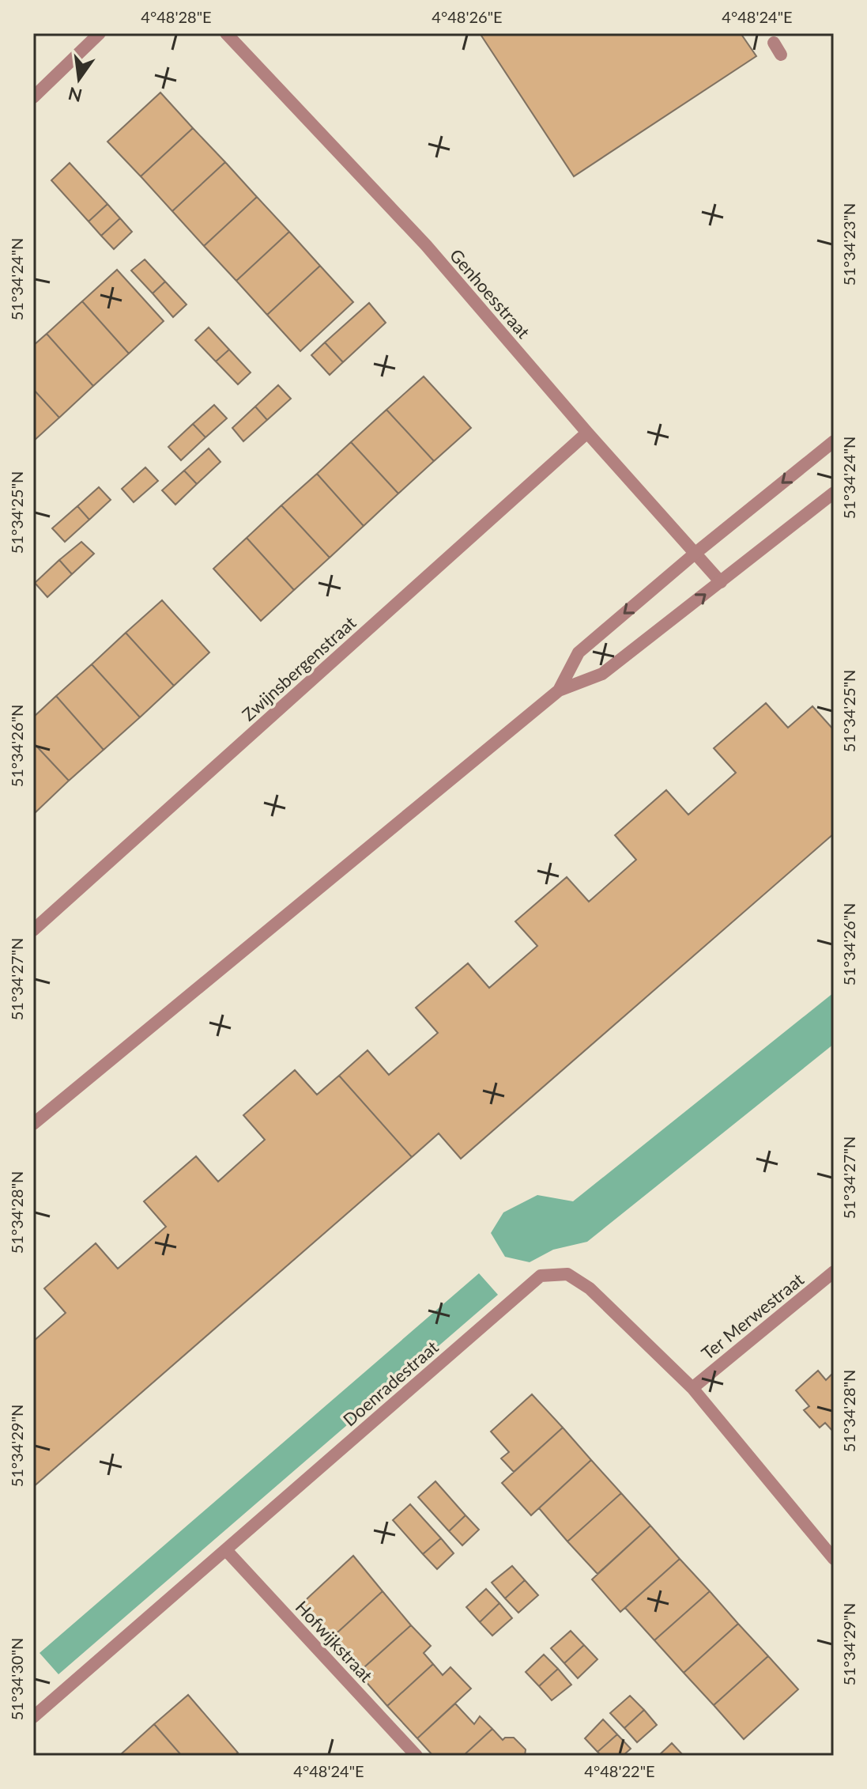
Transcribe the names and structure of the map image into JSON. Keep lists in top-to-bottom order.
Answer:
{
  "streets": {
    "street": [
      "Genhoesstraat",
      "Zwijnsbergenstraat",
      "Ter Merwestraat",
      "Doenradestraat",
      "Hofwijkstraat"
    ]
  },
  "crossings": [
    ["Genhoesstraat", "Zwijnsbergenstraat"],
    ["Ter Merwestraat", "Doenradestraat"],
    ["Doenradestraat", "Hofwijkstraat"]
  ],
  "north": "bottom",
  "coordinates": [
    "4°48'28\"E",
    "4°48'26\"E",
    "4°48'24\"E",
    "51°34'23\"N",
    "51°34'24\"N",
    "51°34'25\"N",
    "51°34'26\"N",
    "51°34'27\"N",
    "51°34'28\"N",
    "51°34'29\"N",
    "51°34'30\"N",
    "4°48'22\"E"
  ]
}
